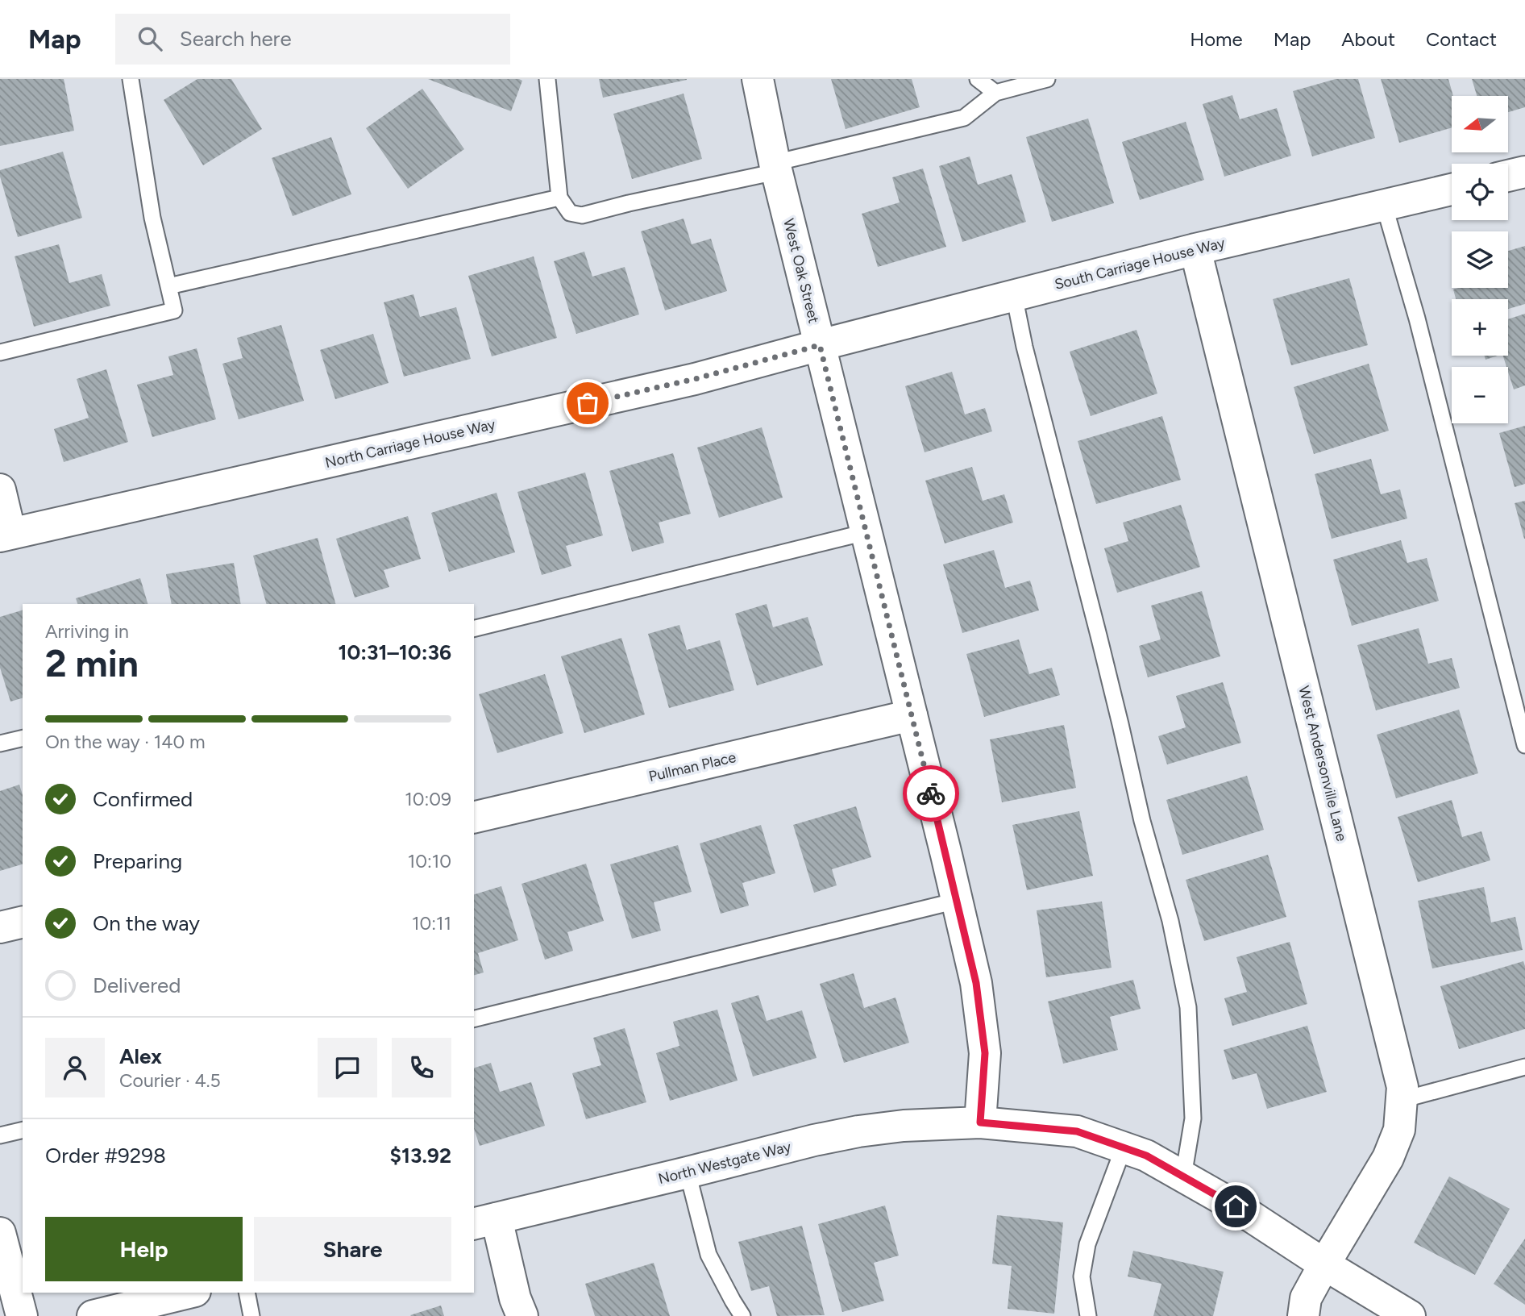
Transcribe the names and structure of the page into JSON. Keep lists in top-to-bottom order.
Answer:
{
  "streets": {
    "street": [
      "South Carriage House Way",
      "West Oak Street",
      "North Carriage House Way",
      "West Andersonville Lane",
      "Pullman Place",
      "North Westgate Way"
    ]
  },
  "crossings": [
    ["South Carriage House Way", "West Oak Street"],
    ["South Carriage House Way", "North Carriage House Way"],
    ["South Carriage House Way", "West Andersonville Lane"],
    ["West Oak Street", "North Carriage House Way"],
    ["West Oak Street", "Pullman Place"],
    ["West Oak Street", "North Westgate Way"],
    ["West Andersonville Lane", "North Westgate Way"]
  ],
  "north": "left",
  "page": {
    "header": "Map",
    "search": "Search here",
    "nav": [
      "Home",
      "Map",
      "About",
      "Contact"
    ],
    "map_buttons": ["+", "−"],
    "heading": ["2 min", "Arriving in", "10:31–10:36"],
    "panel": [
      "Alex",
      "Courier · 4.5",
      "Order #9298",
      "$13.92"
    ],
    "bar": "On the way · 140 m",
    "list": [
      ["Confirmed", "10:09"],
      ["Preparing", "10:10"],
      ["On the way", "10:11"],
      "Delivered"
    ],
    "buttons": ["Help", "Share"]
  }
}
